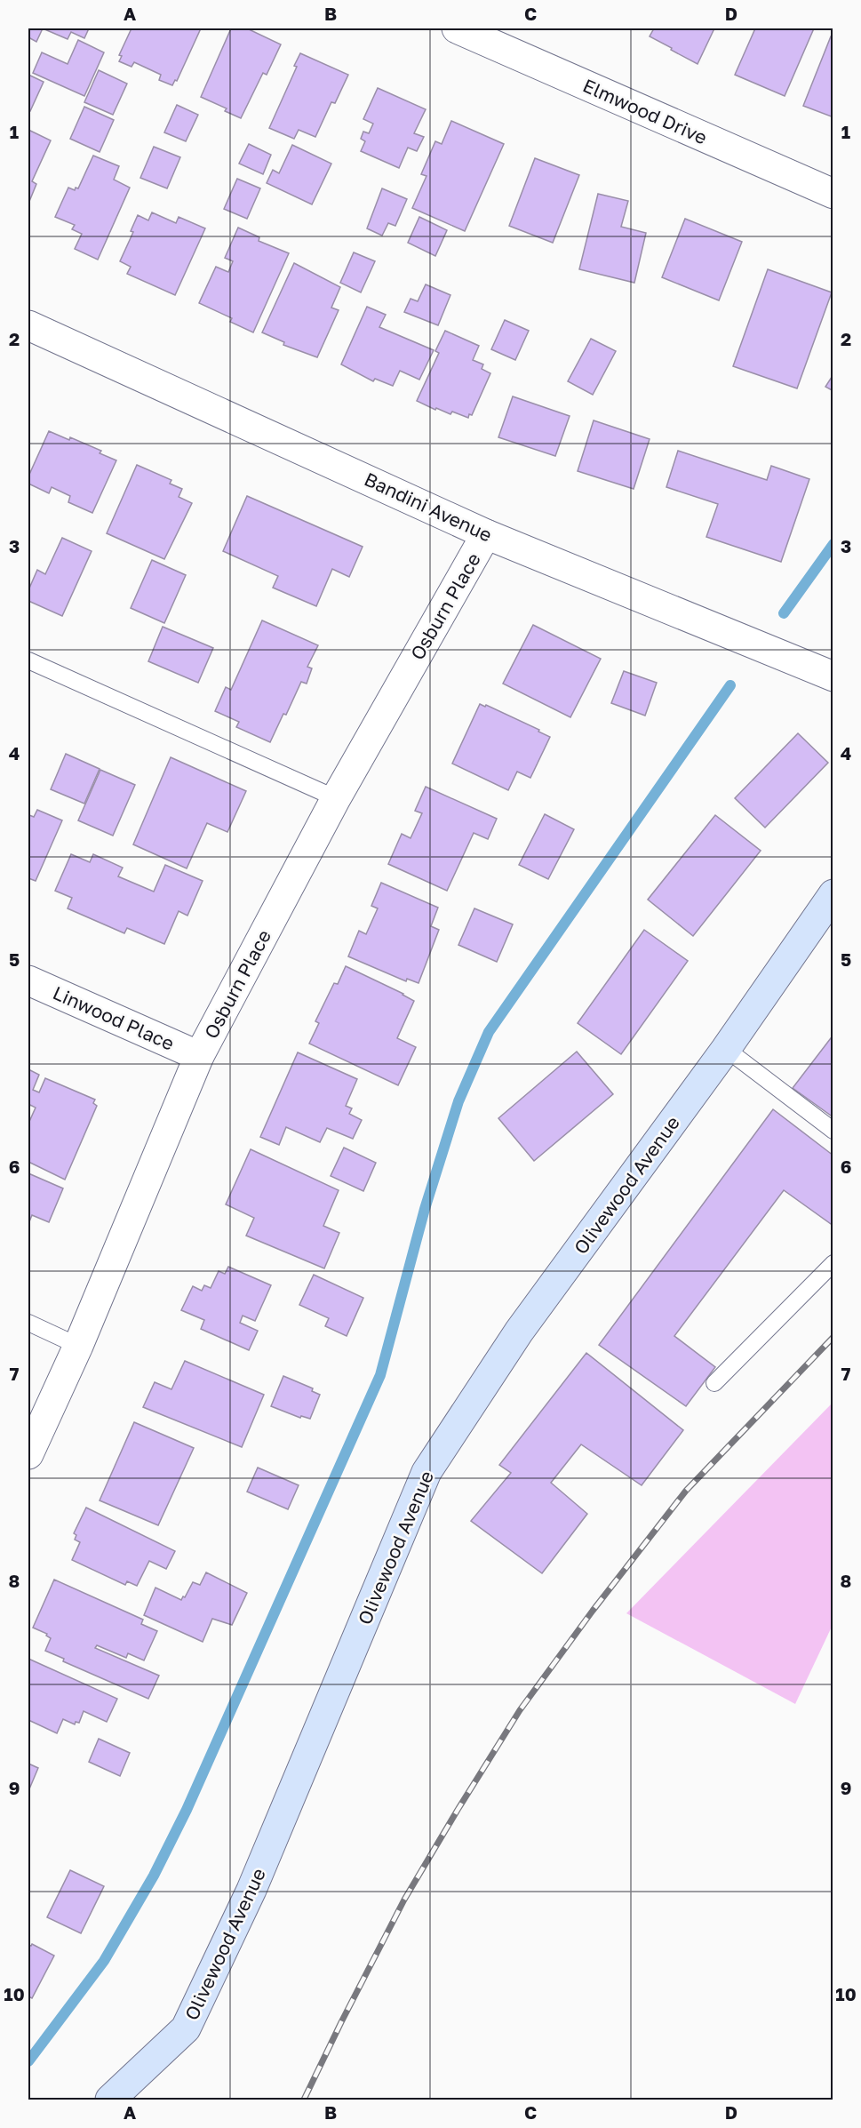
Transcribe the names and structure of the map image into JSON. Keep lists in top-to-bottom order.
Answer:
{
  "streets": {
    "main road": ["Olivewood Avenue"],
    "street": [
      "Elmwood Drive",
      "Bandini Avenue",
      "Osburn Place",
      "Linwood Place"
    ]
  },
  "crossings": [
    ["Bandini Avenue", "Osburn Place"],
    ["Osburn Place", "Linwood Place"]
  ],
  "grid": {
    "columns": [
      "A",
      "B",
      "C",
      "D"
    ],
    "rows": [
      "1",
      "2",
      "3",
      "4",
      "5",
      "6",
      "7",
      "8",
      "9",
      "10"
    ]
  }
}
